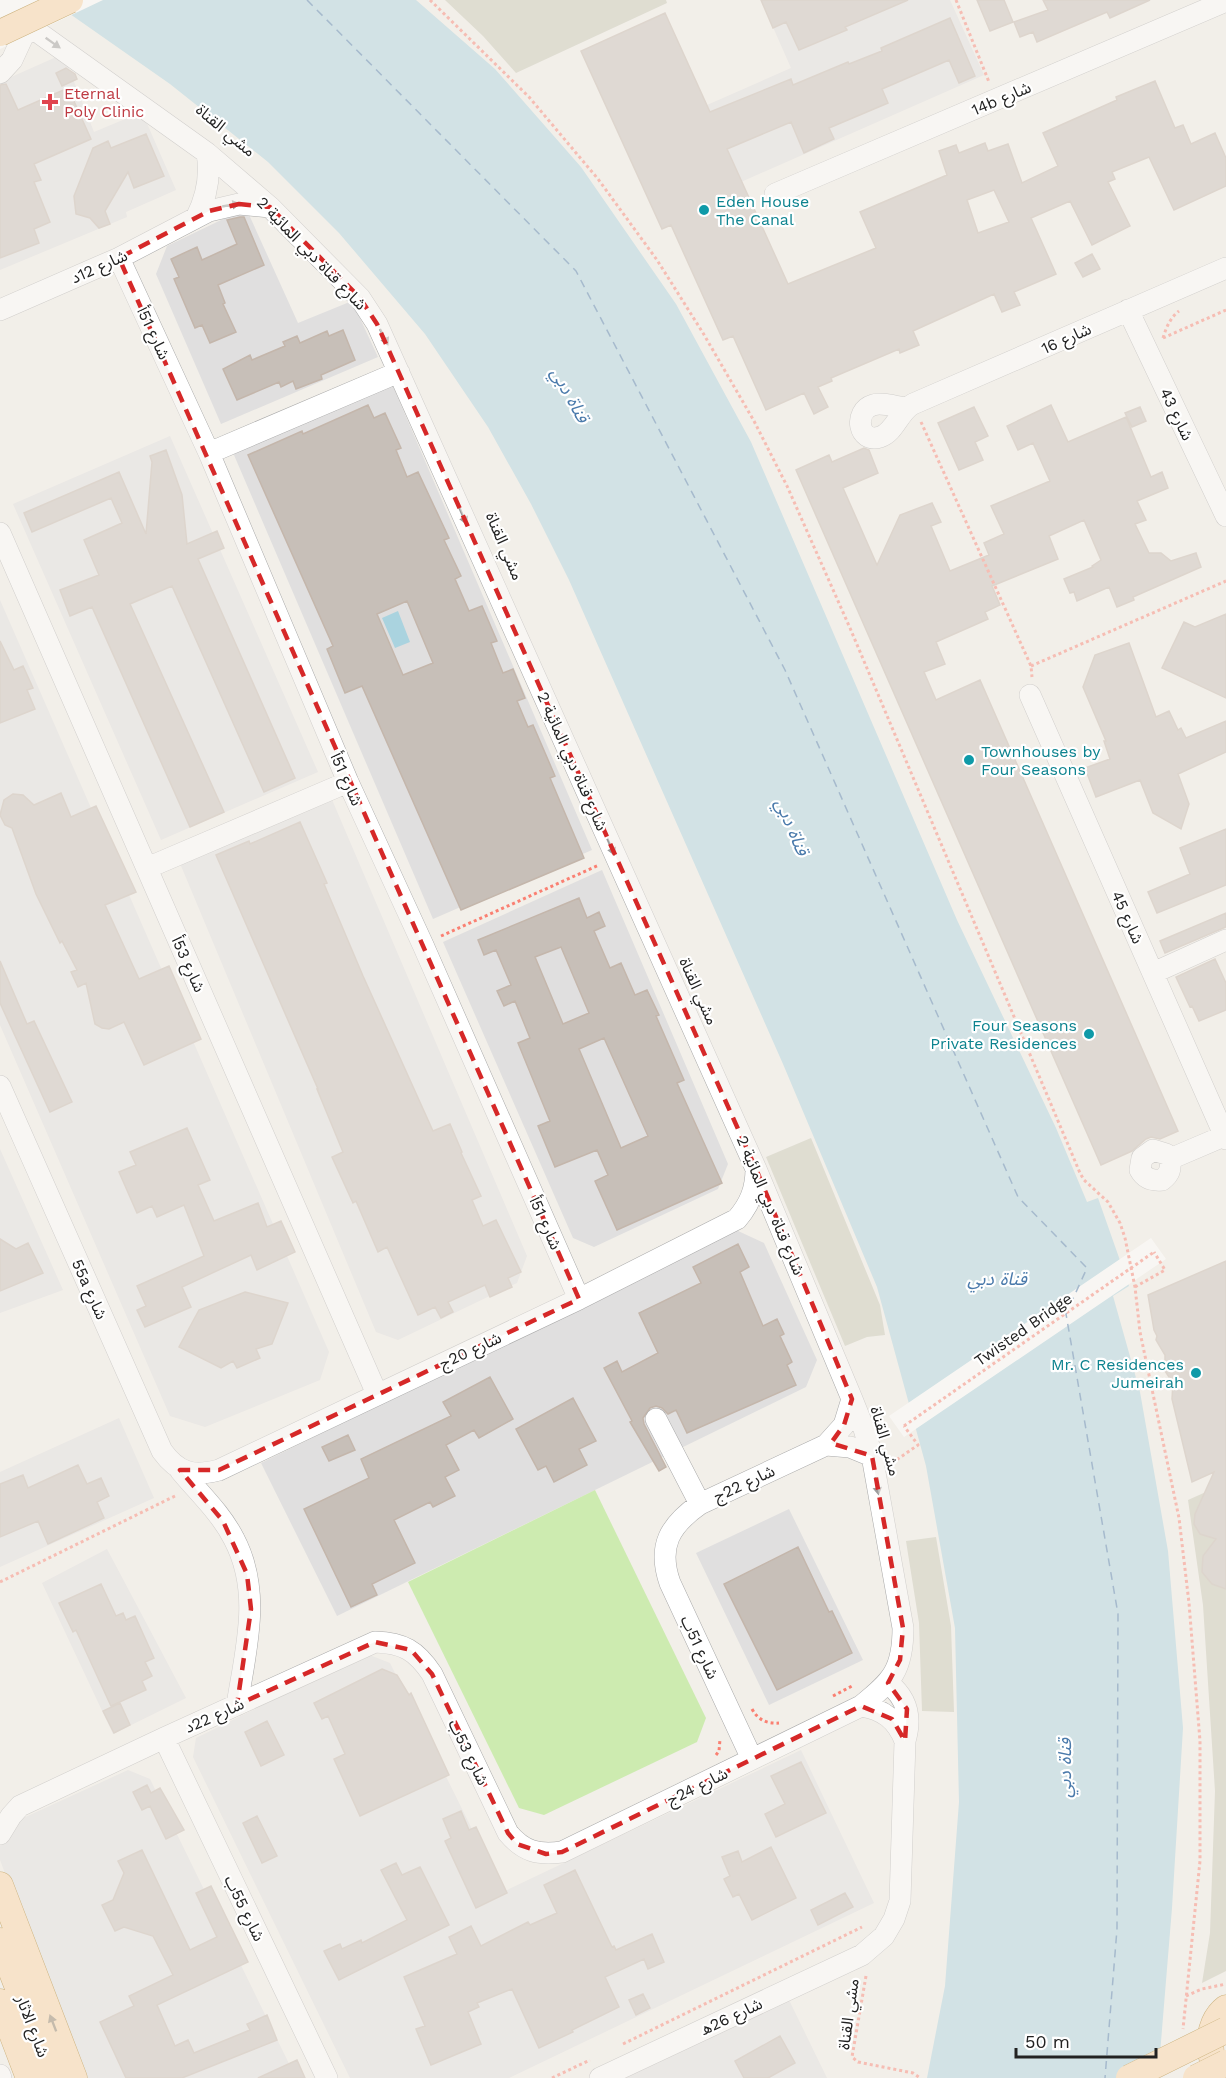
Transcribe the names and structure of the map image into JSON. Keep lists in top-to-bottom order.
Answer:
{
  "streets": {
    "main road": ["شارع الاثار"],
    "street": [
      "14b شارع",
      "شارع قناة دبي المائية 2",
      "شارع 12د",
      "شارع 51أ",
      "شارع 16",
      "شارع 43",
      "شارع 45",
      "شارع 53أ",
      "55a شارع",
      "شارع 20ج",
      "شارع 22ج",
      "شارع 51ب",
      "شارع 22د",
      "شارع 53ب",
      "شارع 24ج",
      "شارع 55ب",
      "شارع 26ه"
    ],
    "path": ["مشي القناة", "Twisted Bridge"]
  },
  "crossings": [
    ["مشي القناة", "شارع 26ه"],
    ["شارع قناة دبي المائية 2", "شارع 12د"],
    ["شارع قناة دبي المائية 2", "شارع 22ج"],
    ["شارع قناة دبي المائية 2", "شارع 24ج"],
    ["شارع 12د", "شارع 51أ"],
    ["شارع 51أ", "شارع 20ج"],
    ["شارع 16", "شارع 43"],
    ["شارع 53أ", "شارع 20ج"],
    ["55a شارع", "شارع 20ج"],
    ["55a شارع", "شارع 22د"],
    ["شارع 22ج", "شارع 51ب"],
    ["شارع 51ب", "شارع 24ج"],
    ["شارع 22د", "شارع 53ب"],
    ["شارع 22د", "شارع 55ب"],
    ["شارع 53ب", "شارع 24ج"]
  ],
  "one_way": ["شارع قناة دبي المائية 2"],
  "water": ["قناة دبي"],
  "places": {
    "health": ["Eternal Poly Clinic"],
    "other": [
      "Eden House The Canal",
      "Townhouses by Four Seasons",
      "Four Seasons Private Residences",
      "Mr. C Residences Jumeirah"
    ]
  },
  "scale_bar": "50 m"
}
